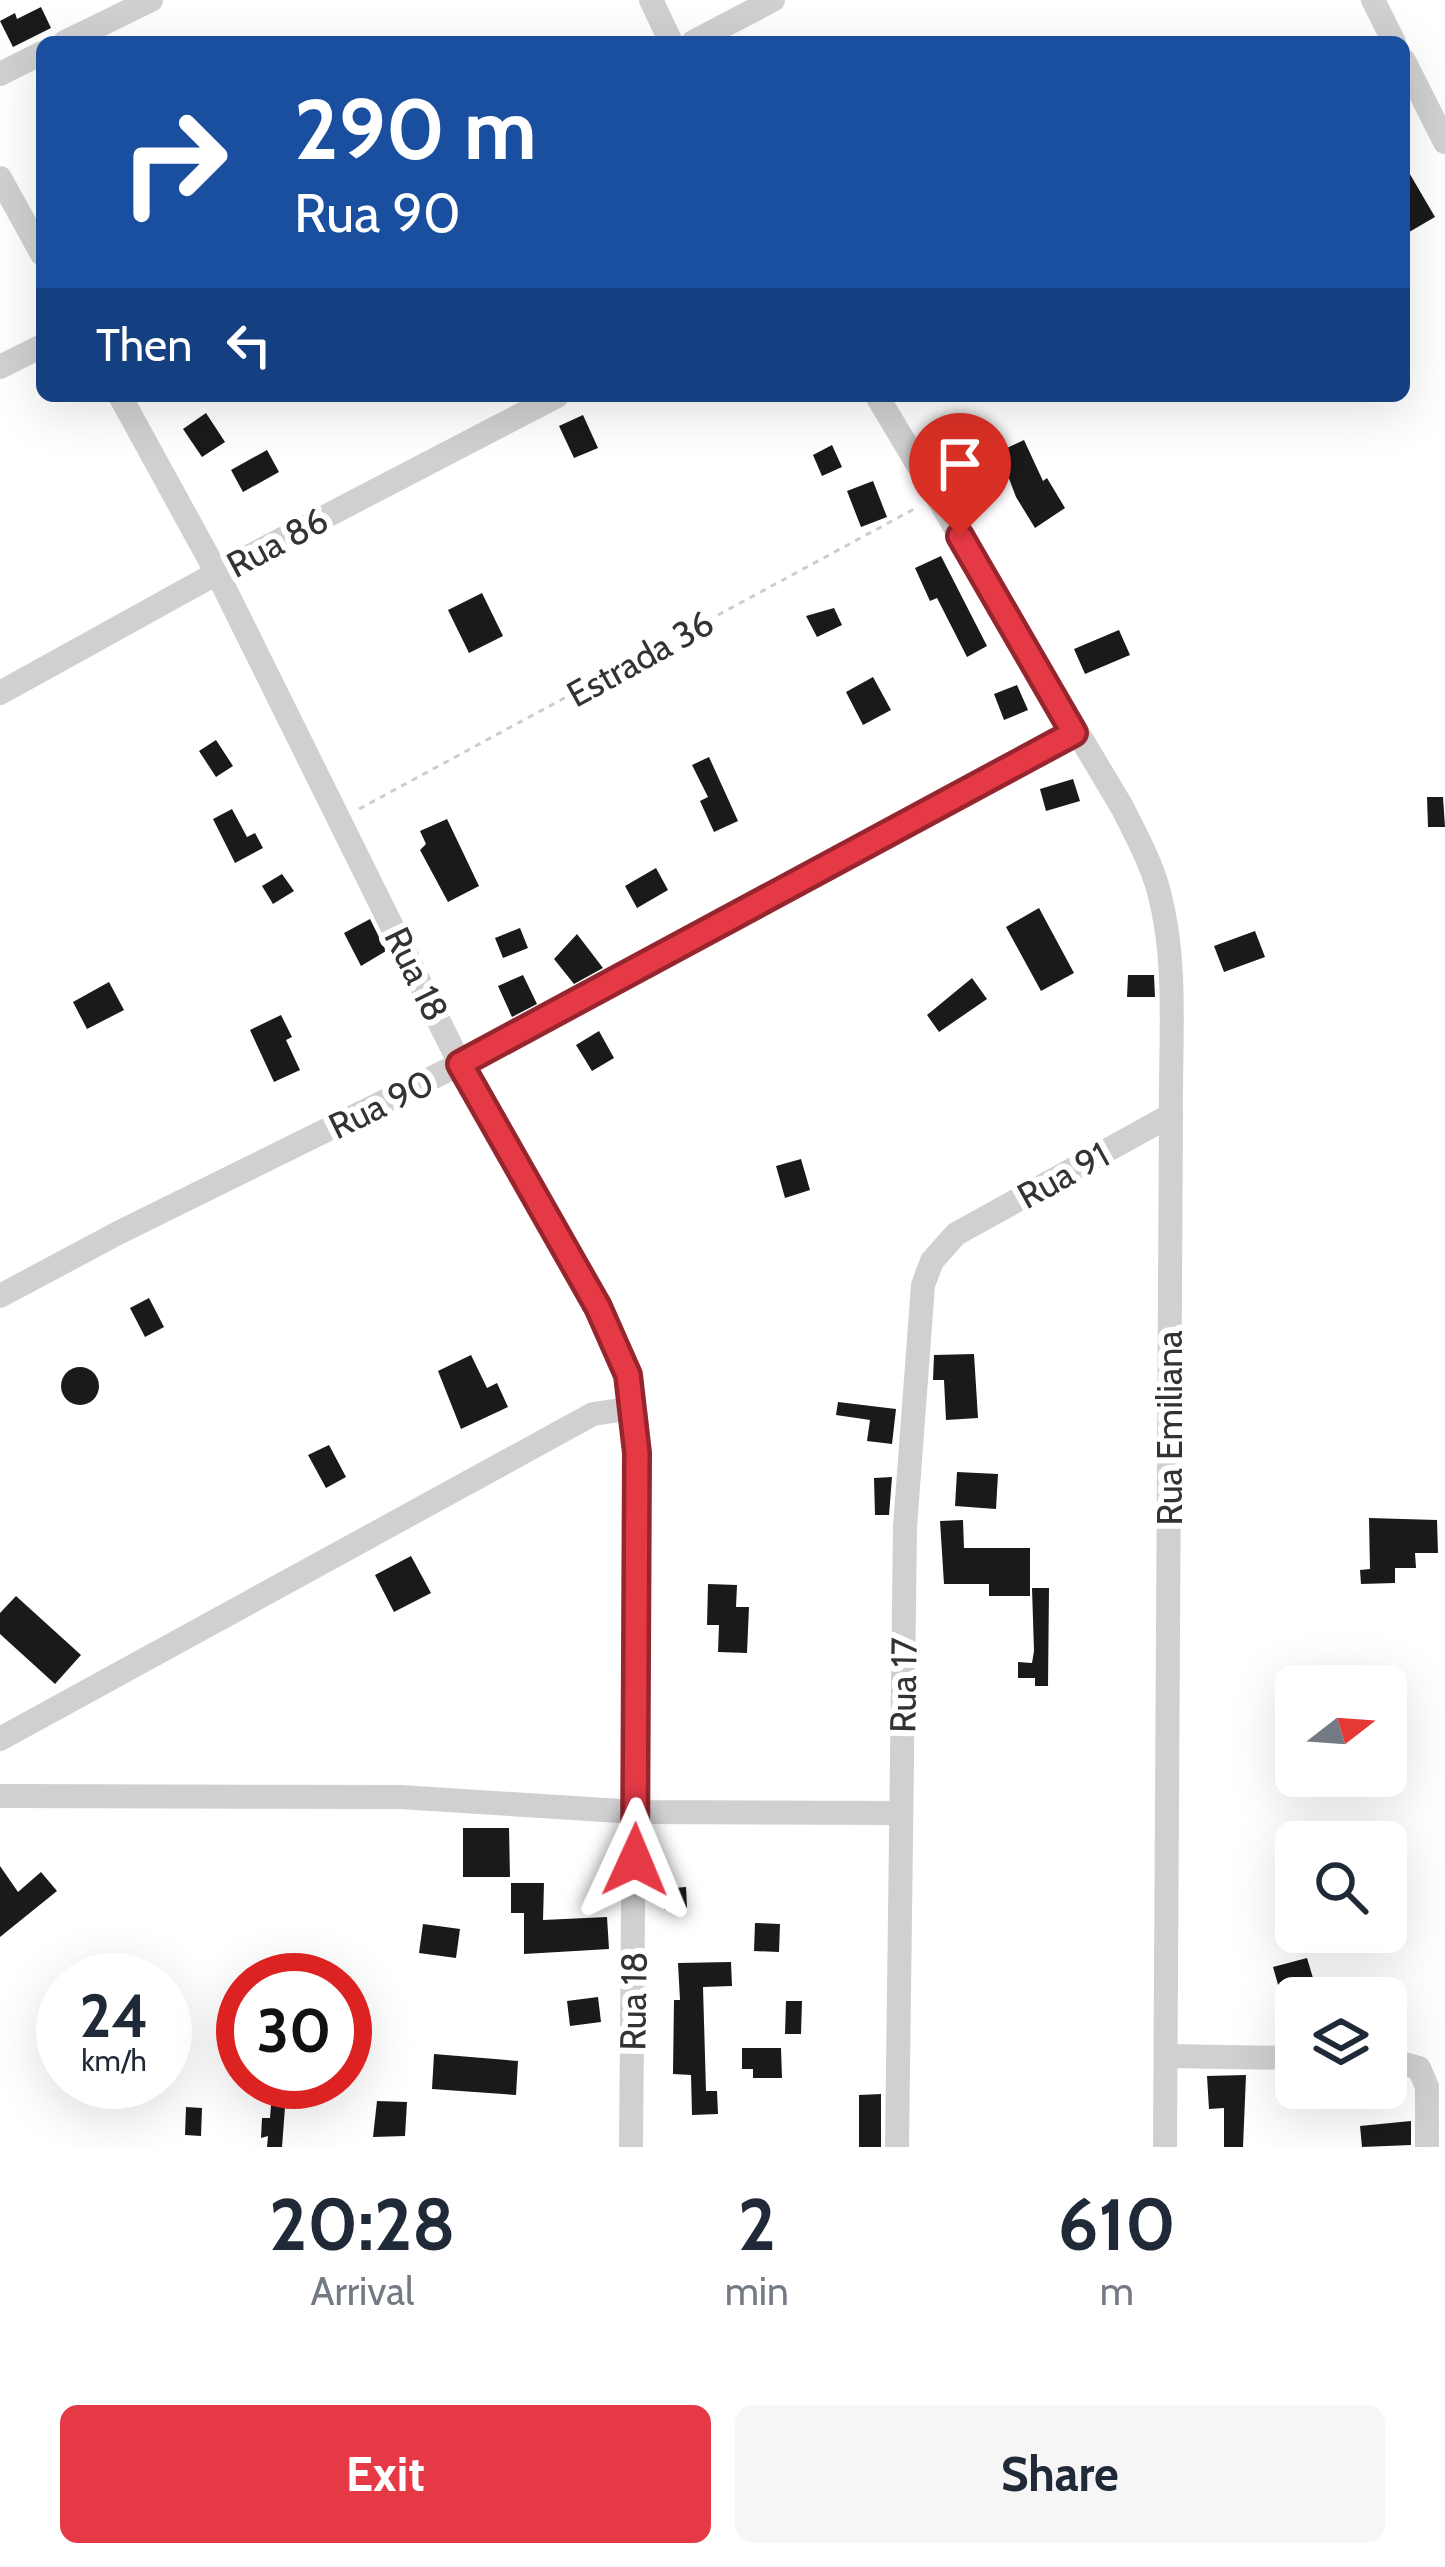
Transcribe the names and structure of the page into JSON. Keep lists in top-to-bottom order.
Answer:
{
  "streets": {
    "street": [
      "Rua 86",
      "Rua 18",
      "Rua 90",
      "Rua 91",
      "Rua Emiliana",
      "Rua 17"
    ],
    "path": ["Estrada 36"]
  },
  "crossings": [
    ["Rua 86", "Rua 18"],
    ["Estrada 36", "Rua 18"],
    ["Estrada 36", "Rua Emiliana"],
    ["Rua 18", "Rua 90"],
    ["Rua 90", "Rua Emiliana"],
    ["Rua 91", "Rua Emiliana"],
    ["Rua 91", "Rua 17"]
  ],
  "north": "right",
  "page": {
    "turn": ["290 m", "Rua 90"],
    "then": "Then",
    "speed": "24 km/h",
    "limit": "30",
    "eta": [
      "20:28",
      "Arrival",
      "2",
      "min",
      "610",
      "m"
    ],
    "buttons": ["Exit", "Share"]
  }
}
